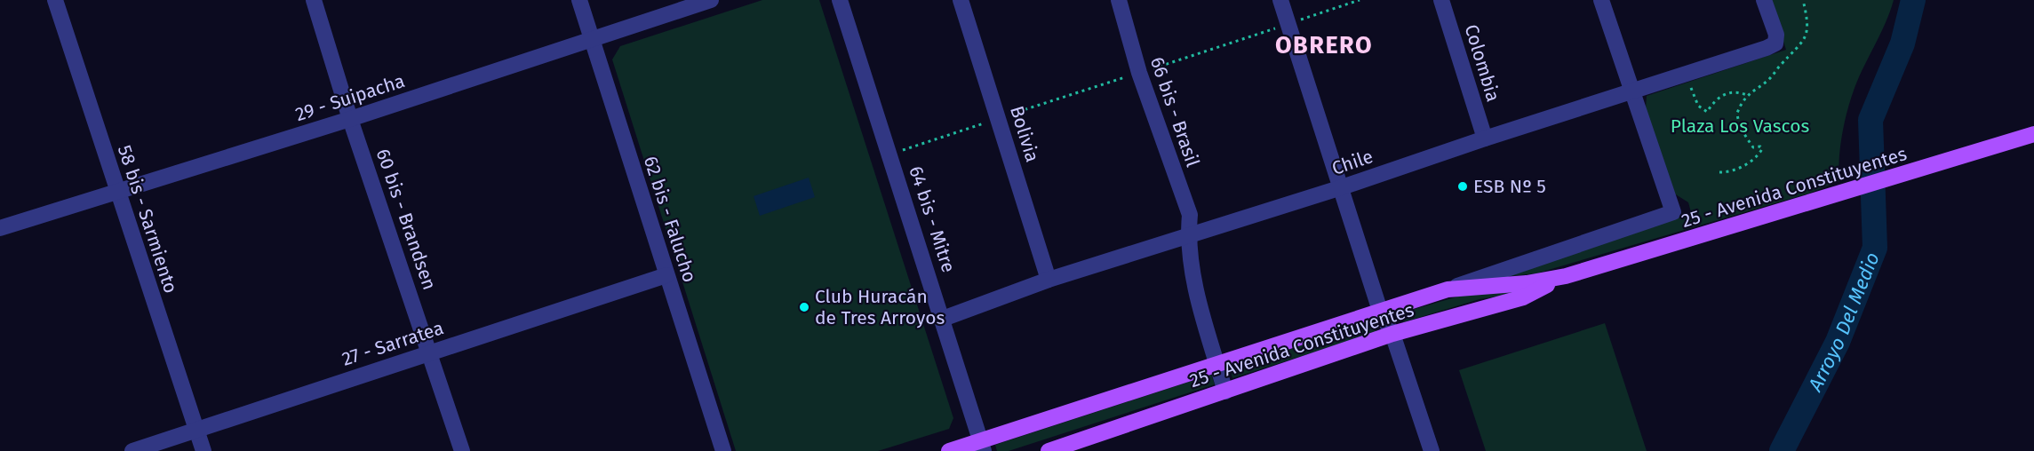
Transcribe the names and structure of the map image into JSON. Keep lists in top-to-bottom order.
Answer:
{
  "streets": {
    "main road": ["25 - Avenida Constituyentes"],
    "street": [
      "Colombia",
      "29 - Suipacha",
      "66 bis - Brasil",
      "Bolivia",
      "Chile",
      "58 bis - Sarmiento",
      "60 bis - Brandsen",
      "62 bis - Falucho",
      "64 bis - Mitre",
      "27 - Sarratea"
    ]
  },
  "crossings": [
    ["Colombia", "Chile"],
    ["29 - Suipacha", "58 bis - Sarmiento"],
    ["29 - Suipacha", "60 bis - Brandsen"],
    ["29 - Suipacha", "62 bis - Falucho"],
    ["66 bis - Brasil", "Chile"],
    ["66 bis - Brasil", "25 - Avenida Constituyentes"],
    ["Bolivia", "Chile"],
    ["Chile", "25 - Avenida Constituyentes"],
    ["Chile", "64 bis - Mitre"],
    ["25 - Avenida Constituyentes", "64 bis - Mitre"],
    ["58 bis - Sarmiento", "27 - Sarratea"],
    ["60 bis - Brandsen", "27 - Sarratea"],
    ["62 bis - Falucho", "27 - Sarratea"]
  ],
  "districts": ["OBRERO"],
  "water": ["Arroyo Del Medio"],
  "parks": ["Plaza Los Vascos"],
  "places": ["ESB Nº 5", "Club Huracán de Tres Arroyos"]
}
